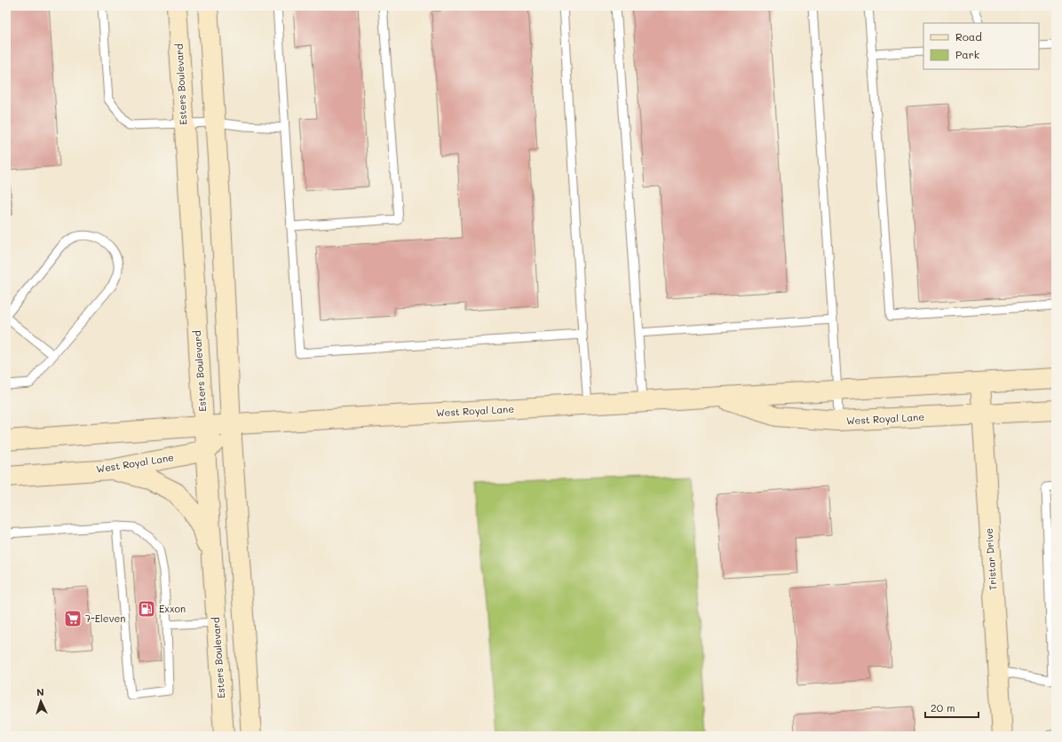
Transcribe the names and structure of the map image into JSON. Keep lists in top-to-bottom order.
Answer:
{
  "streets": {
    "main road": ["Esters Boulevard", "West Royal Lane", "Tristar Drive"]
  },
  "crossings": [
    ["Esters Boulevard", "West Royal Lane"],
    ["West Royal Lane", "Tristar Drive"]
  ],
  "places": {
    "fuel station": ["Exxon"],
    "supermarket": ["7-Eleven"]
  },
  "legend": ["Road", "Park"],
  "scale_bar": "20 m",
  "north": "top"
}
